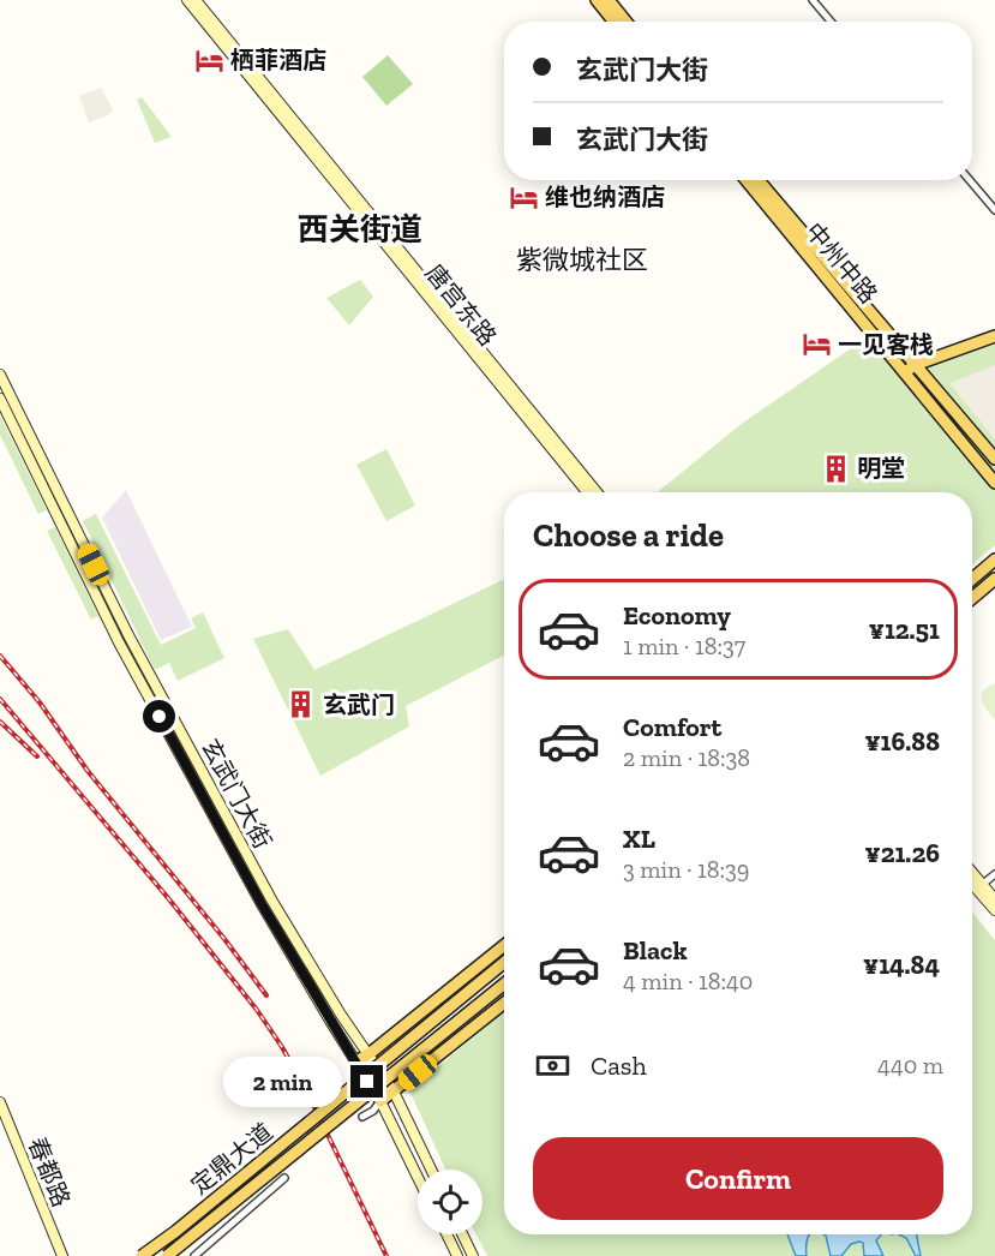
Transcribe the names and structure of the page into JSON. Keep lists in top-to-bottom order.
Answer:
{
  "streets": {
    "main road": [
      "中州中路",
      "唐宫东路",
      "玄武门大街",
      "定鼎大道",
      "春都路"
    ]
  },
  "districts": ["西关街道", "紫微城社区"],
  "places": {
    "hotel": ["栖菲酒店", "维也纳酒店", "一见客栈"],
    "building": ["明堂", "玄武门"]
  },
  "page": {
    "banner": ["玄武门大街", "玄武门大街"],
    "heading": "Choose a ride",
    "list": [
      {
        "name": "Economy",
        "note": "1 min · 18:37",
        "value": "¥12.51"
      },
      {
        "name": "Comfort",
        "note": "2 min · 18:38",
        "value": "¥16.88"
      },
      {
        "name": "XL",
        "note": "3 min · 18:39",
        "value": "¥21.26"
      },
      {
        "name": "Black",
        "note": "4 min · 18:40",
        "value": "¥14.84"
      }
    ],
    "pay": ["Cash", "440 m"],
    "bubble": "2 min",
    "buttons": "Confirm"
  }
}
